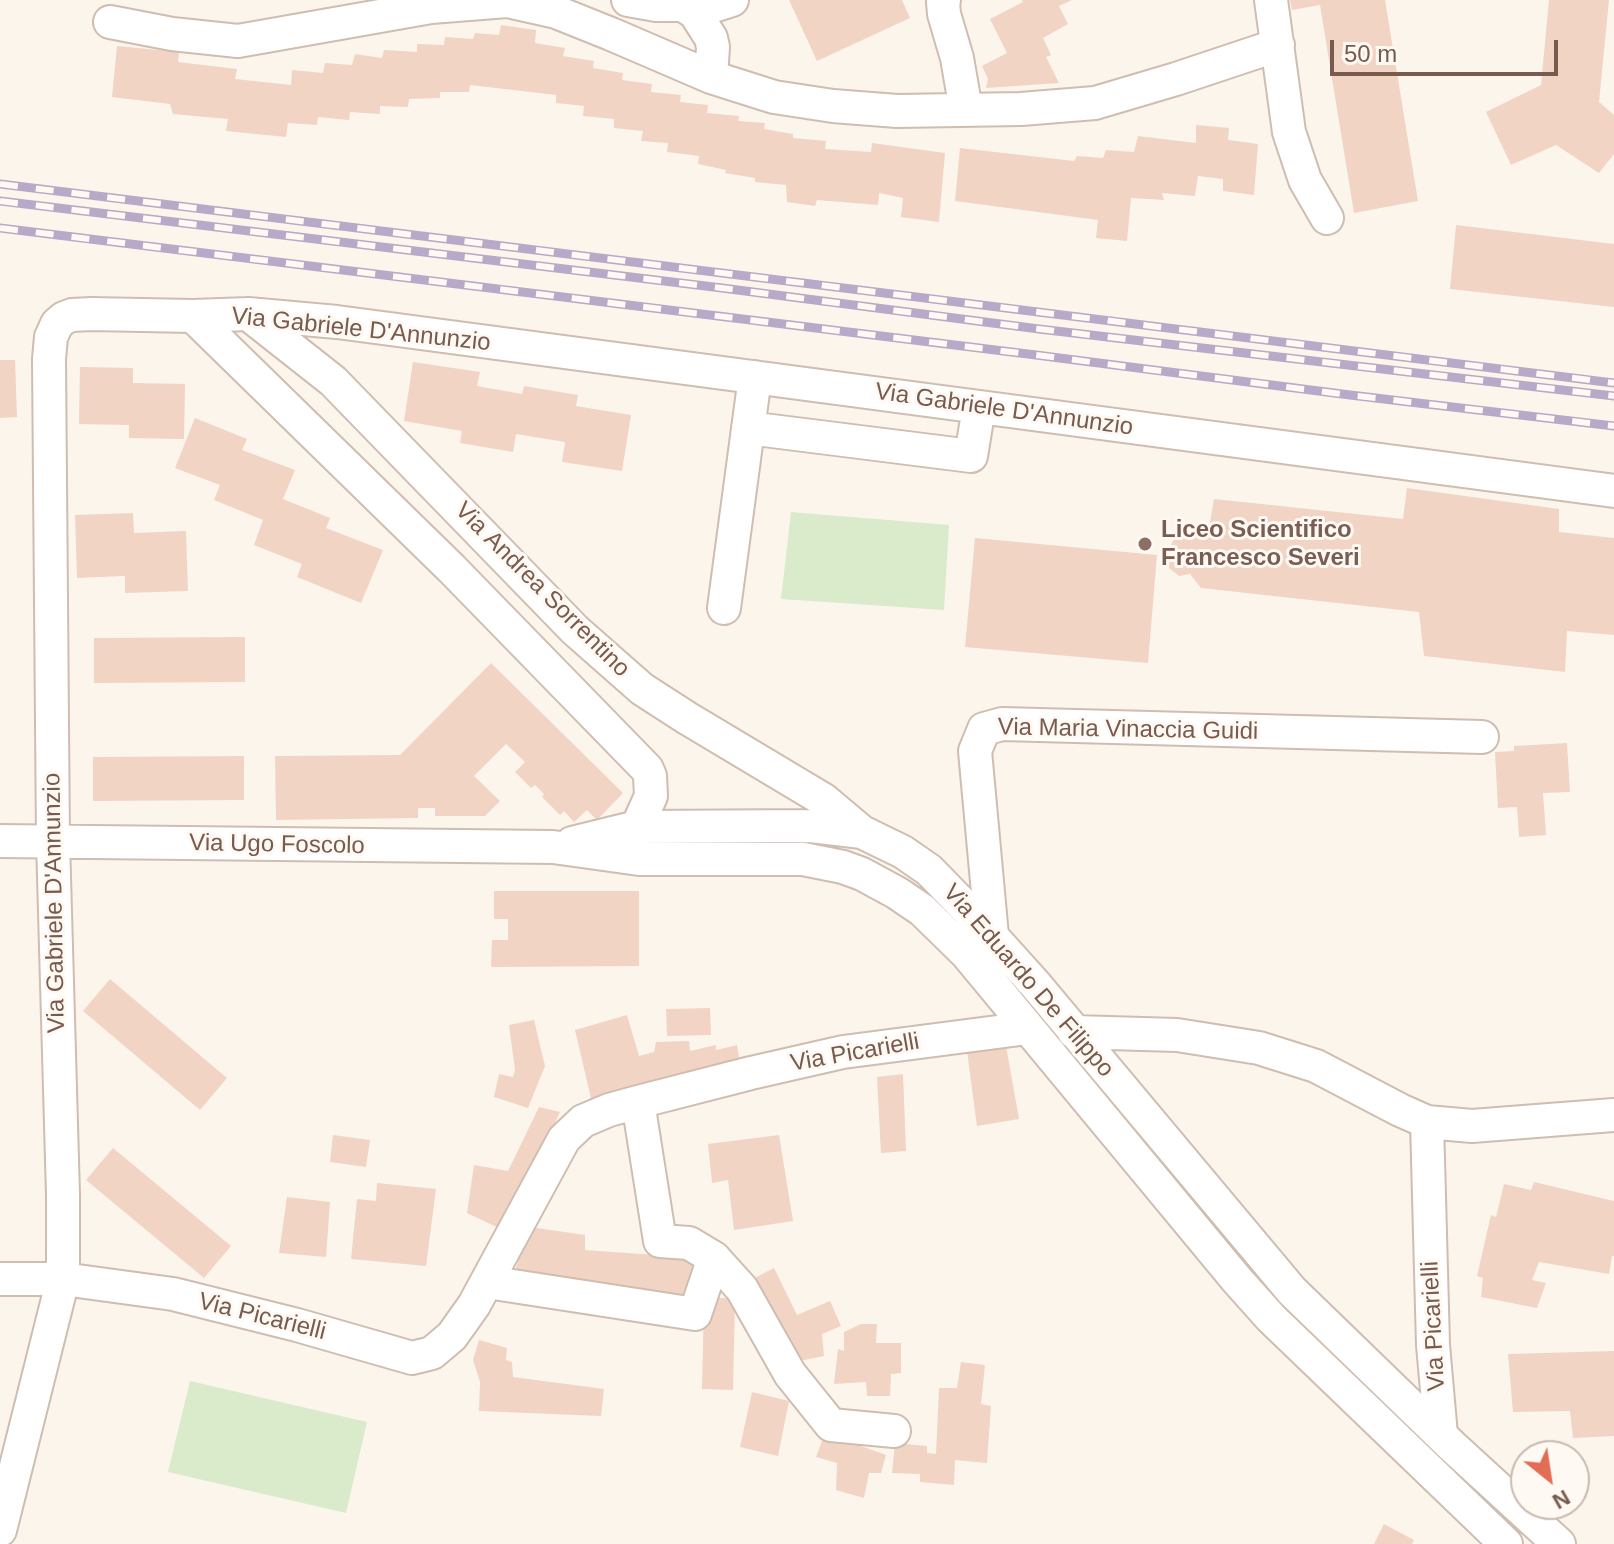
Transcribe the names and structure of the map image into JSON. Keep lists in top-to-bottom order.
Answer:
{
  "streets": {
    "street": [
      "Via Gabriele D'Annunzio",
      "Via Andrea Sorrentino",
      "Via Maria Vinaccia Guidi",
      "Via Ugo Foscolo",
      "Via Eduardo De Filippo",
      "Via Picarielli"
    ]
  },
  "crossings": [
    ["Via Gabriele D'Annunzio", "Via Andrea Sorrentino"],
    ["Via Gabriele D'Annunzio", "Via Ugo Foscolo"],
    ["Via Gabriele D'Annunzio", "Via Picarielli"],
    ["Via Andrea Sorrentino", "Via Eduardo De Filippo"],
    ["Via Maria Vinaccia Guidi", "Via Eduardo De Filippo"],
    ["Via Ugo Foscolo", "Via Eduardo De Filippo"],
    ["Via Eduardo De Filippo", "Via Picarielli"]
  ],
  "places": ["Liceo Scientifico Francesco Severi"],
  "scale_bar": "50 m",
  "north": "bottom right"
}
